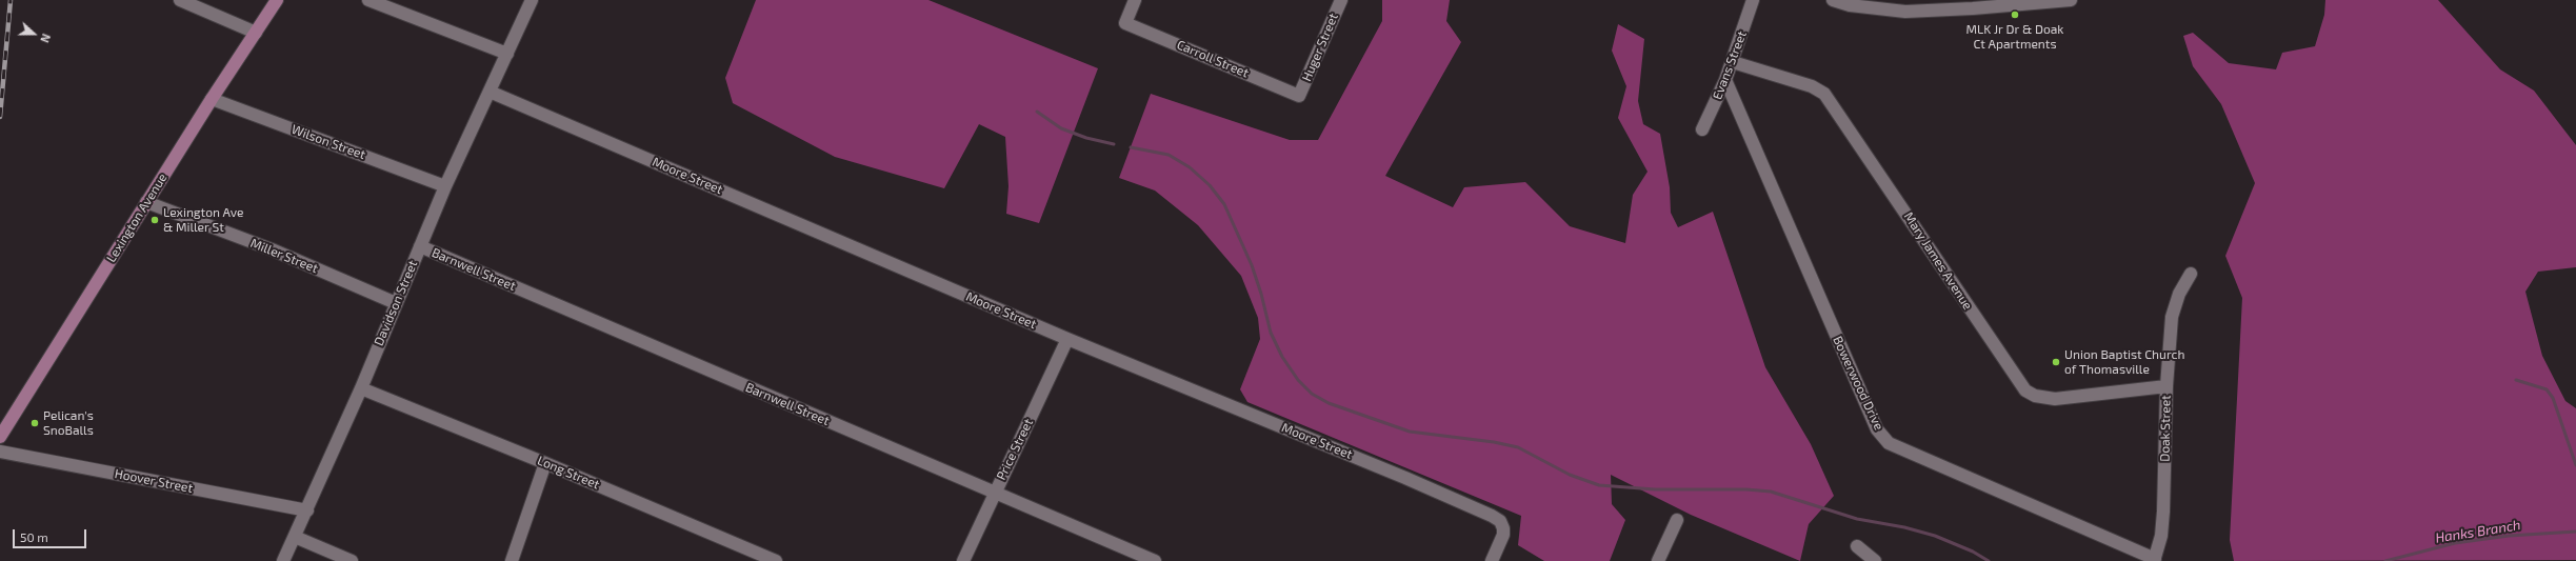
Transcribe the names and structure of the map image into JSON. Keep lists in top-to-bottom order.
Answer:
{
  "streets": {
    "main road": ["Lexington Avenue"],
    "street": [
      "Huger Street",
      "Carroll Street",
      "Evans Street",
      "Wilson Street",
      "Moore Street",
      "Miller Street",
      "Mary James Avenue",
      "Barnwell Street",
      "Davidson Street",
      "Bowerwood Drive",
      "Doak Street",
      "Price Street",
      "Long Street",
      "Hoover Street"
    ]
  },
  "crossings": [
    ["Huger Street", "Carroll Street"],
    ["Evans Street", "Mary James Avenue"],
    ["Evans Street", "Bowerwood Drive"],
    ["Wilson Street", "Lexington Avenue"],
    ["Wilson Street", "Davidson Street"],
    ["Moore Street", "Davidson Street"],
    ["Moore Street", "Price Street"],
    ["Lexington Avenue", "Miller Street"],
    ["Miller Street", "Davidson Street"],
    ["Mary James Avenue", "Doak Street"],
    ["Barnwell Street", "Davidson Street"],
    ["Barnwell Street", "Price Street"],
    ["Davidson Street", "Long Street"],
    ["Davidson Street", "Hoover Street"],
    ["Bowerwood Drive", "Doak Street"]
  ],
  "water": ["Hanks Branch"],
  "places": [
    "MLK Jr Dr & Doak Ct Apartments",
    "Lexington Ave & Miller St",
    "Union Baptist Church of Thomasville",
    "Pelican's SnoBalls"
  ],
  "scale_bar": "50 m",
  "north": "right"
}
